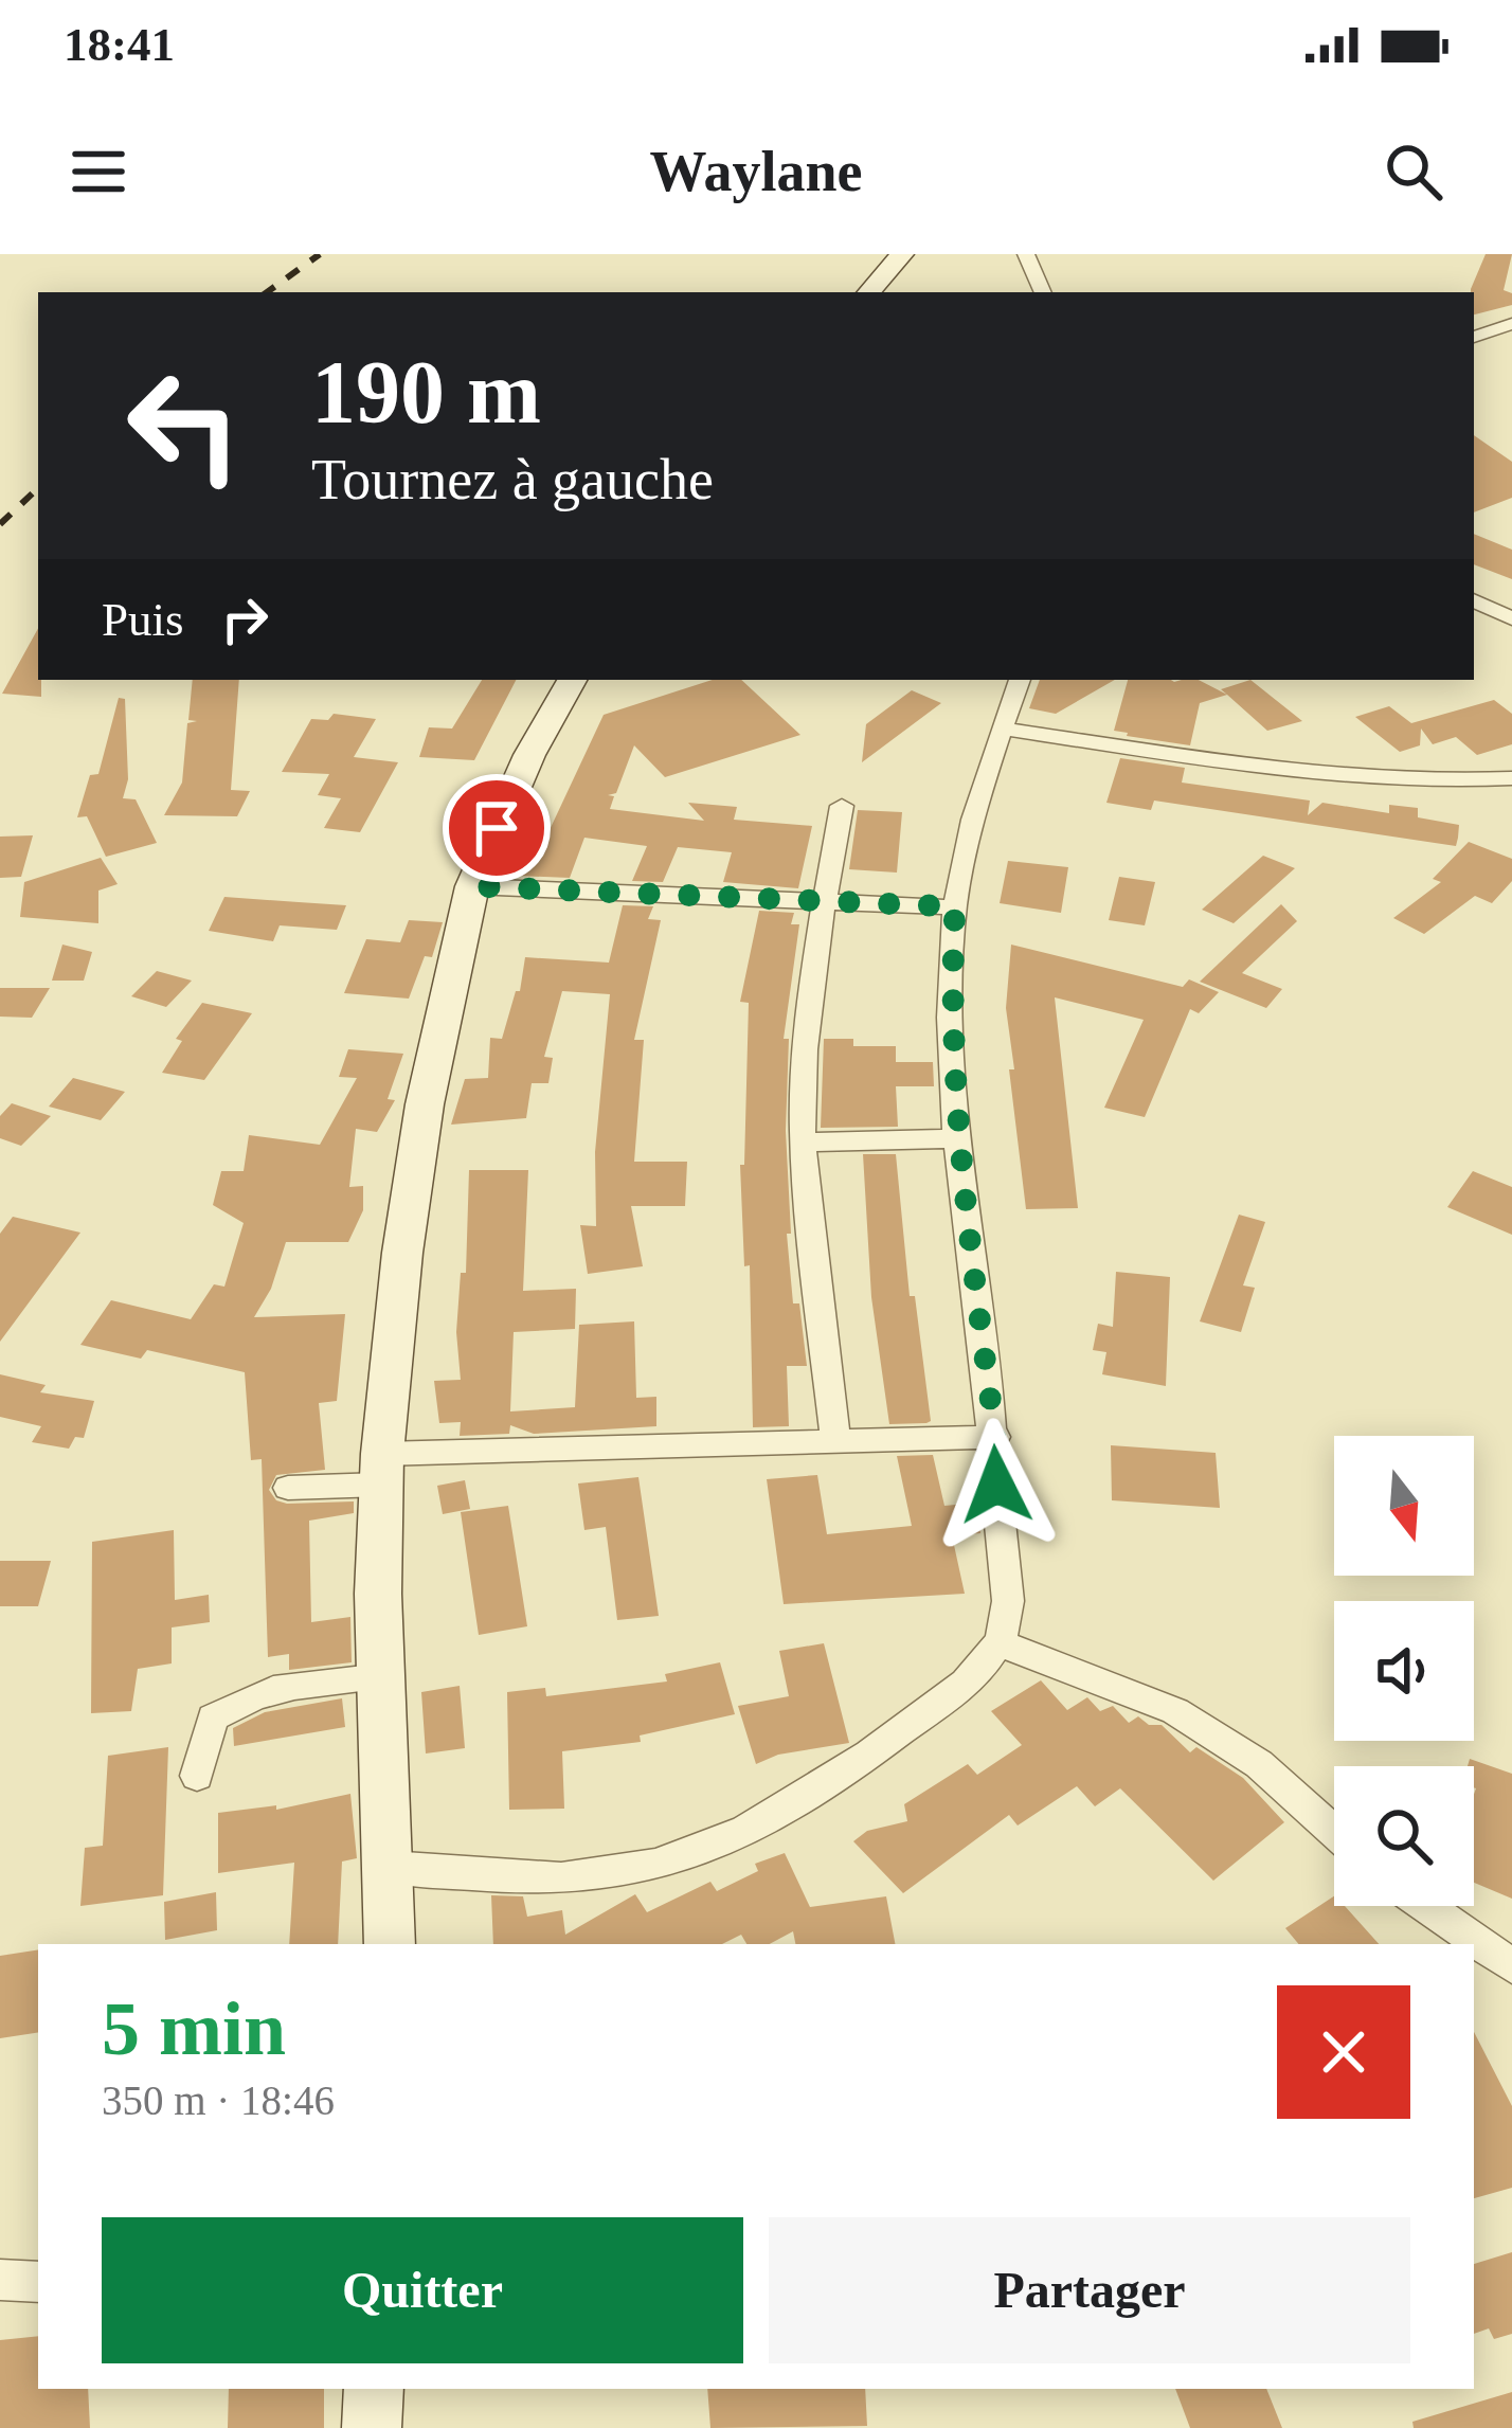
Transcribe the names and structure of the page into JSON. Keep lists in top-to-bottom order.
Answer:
{
  "north": "bottom",
  "page": {
    "status": "18:41",
    "header": "Waylane",
    "turn": ["190 m", "Tournez à gauche"],
    "then": "Puis",
    "heading": ["5 min", "350 m · 18:46"],
    "buttons": ["Quitter", "Partager"]
  }
}
